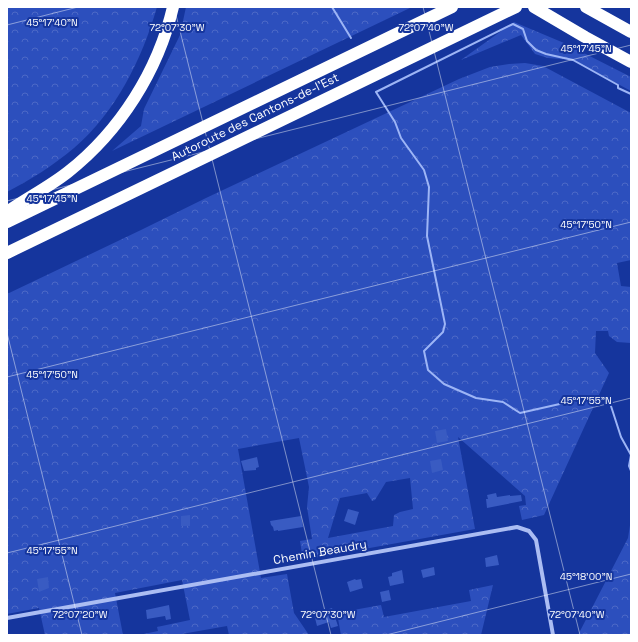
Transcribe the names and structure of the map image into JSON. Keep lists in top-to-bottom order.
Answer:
{
  "streets": {
    "highway": ["Autoroute des Cantons-de-l'Est"],
    "street": ["Chemin Beaudry"]
  },
  "coordinates": [
    "45°17'40\"N",
    "72°07'30\"W",
    "72°07'40\"W",
    "45°17'45\"N",
    "45°17'50\"N",
    "45°17'55\"N",
    "45°18'00\"N",
    "72°07'20\"W"
  ]
}
